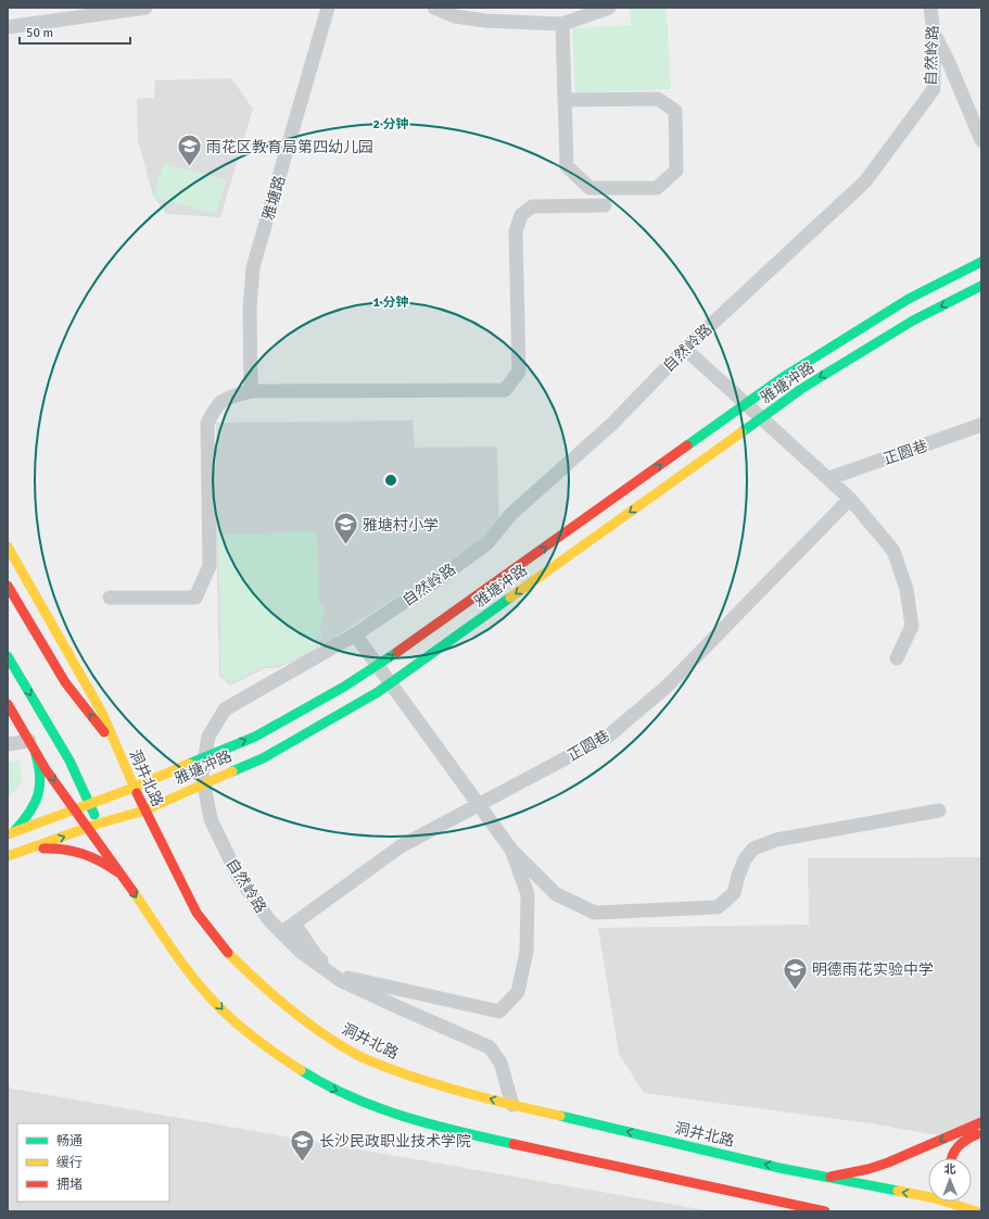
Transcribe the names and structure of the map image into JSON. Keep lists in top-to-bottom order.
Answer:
{
  "streets": {
    "main road": ["雅塘冲路", "洞井北路"],
    "street": ["自然岭路", "雅塘路", "正圆巷"]
  },
  "crossings": [
    ["自然岭路", "雅塘冲路"],
    ["自然岭路", "正圆巷"],
    ["自然岭路", "洞井北路"],
    ["雅塘冲路", "洞井北路"]
  ],
  "places": {
    "school or university": [
      "雨花区教育局第四幼儿园",
      "雅塘村小学",
      "明德雨花实验中学",
      "长沙民政职业技术学院"
    ]
  },
  "legend": ["畅通", "缓行", "拥堵"],
  "scale_bar": "50 m",
  "north": "top",
  "rings": ["2 分钟", "1 分钟"]
}
